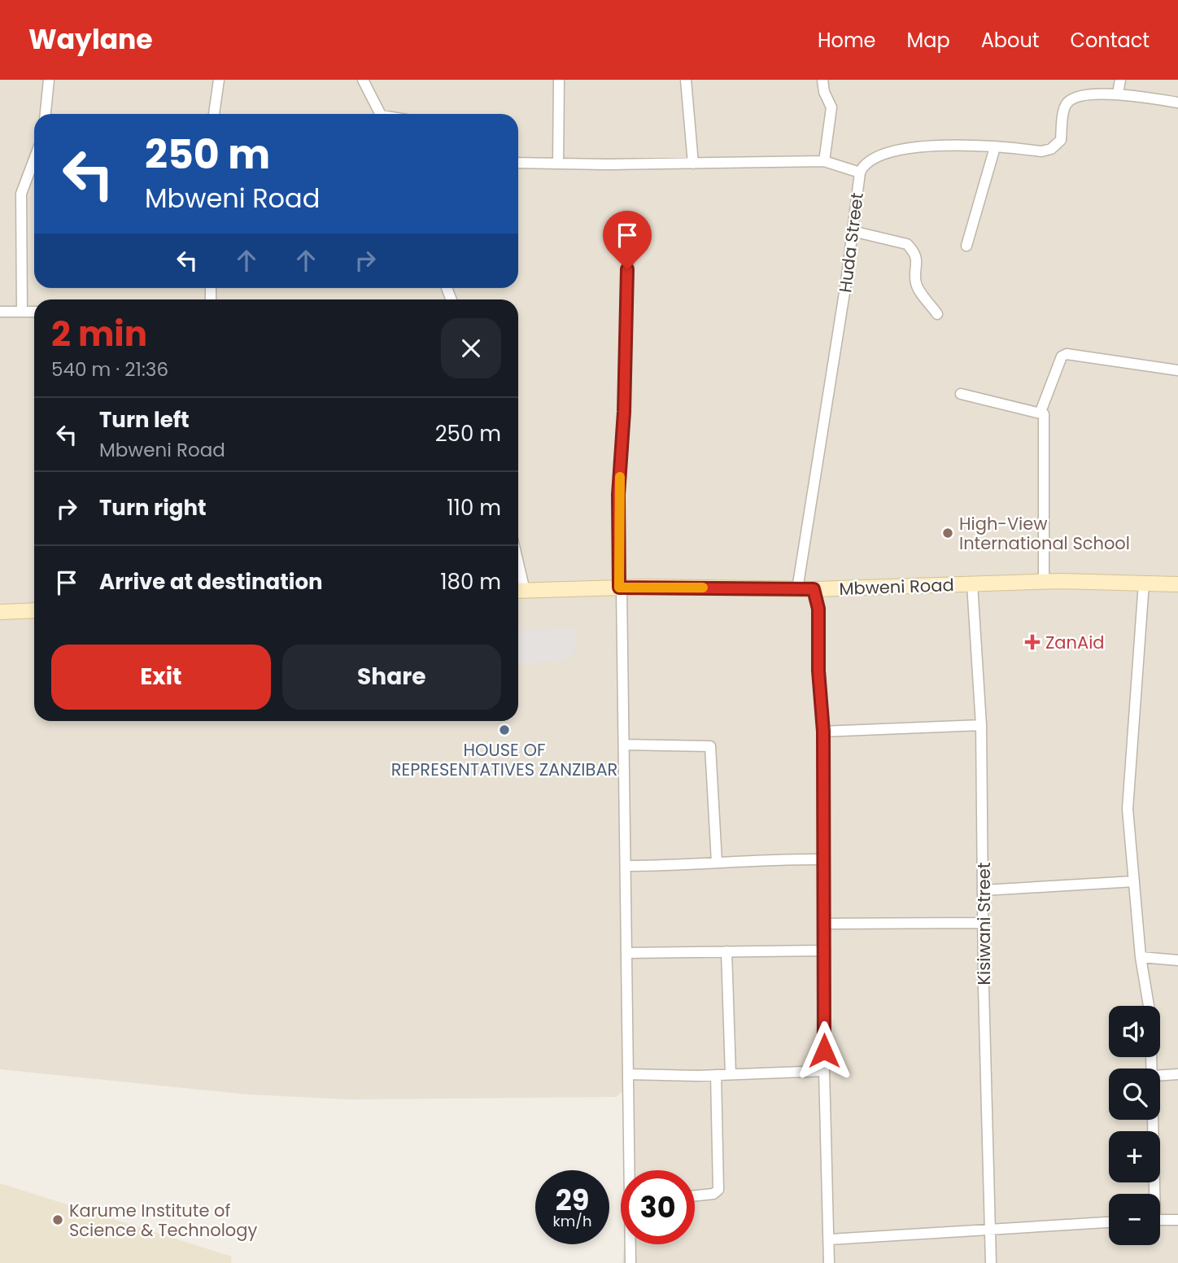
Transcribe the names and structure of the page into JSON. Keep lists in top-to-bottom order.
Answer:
{
  "streets": {
    "street": ["Huda Street", "Mbweni Road", "Kisiwani Street"]
  },
  "crossings": [
    ["Huda Street", "Mbweni Road"],
    ["Mbweni Road", "Kisiwani Street"]
  ],
  "places": {
    "other": ["High-View International School", "HOUSE OF REPRESENTATIVES ZANZIBAR", "Karume Institute of Science & Technology"],
    "health": ["ZanAid"]
  },
  "page": {
    "header": "Waylane",
    "nav": [
      "Home",
      "Map",
      "About",
      "Contact"
    ],
    "turn": ["250 m", "Mbweni Road"],
    "heading": ["2 min", "540 m · 21:36"],
    "list": [
      {
        "name": "Turn left",
        "note": "Mbweni Road",
        "value": "250 m"
      },
      {
        "name": "Turn right",
        "value": "110 m"
      },
      {
        "name": "Arrive at destination",
        "value": "180 m"
      }
    ],
    "buttons": ["Exit", "Share"],
    "map_buttons": ["+", "−"],
    "speed": "29 km/h",
    "limit": "30"
  }
}
